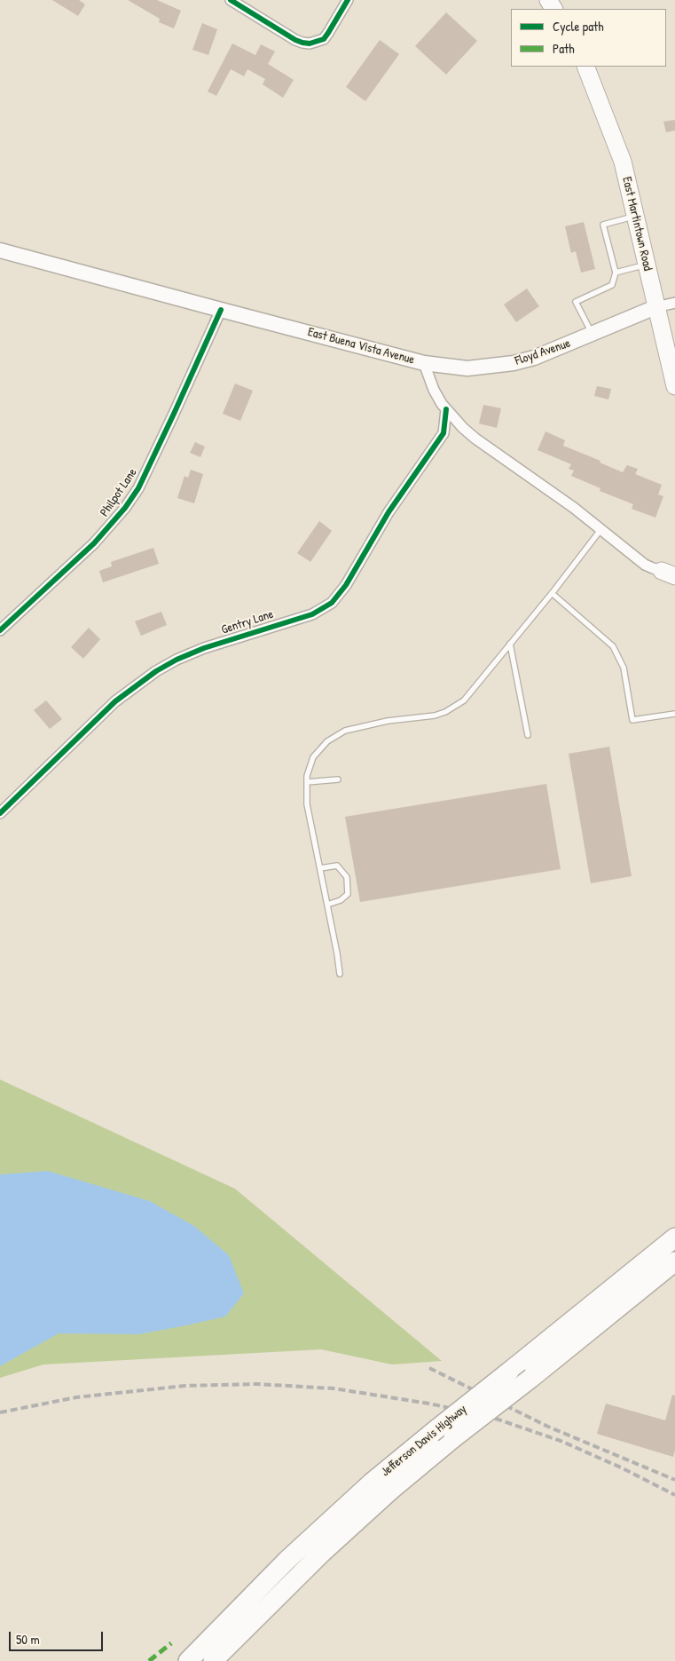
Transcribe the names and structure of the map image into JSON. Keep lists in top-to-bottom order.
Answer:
{
  "streets": {
    "highway": ["Jefferson Davis Highway"],
    "main road": ["East Martintown Road", "East Buena Vista Avenue", "Floyd Avenue"],
    "street": ["Philpot Lane", "Gentry Lane"]
  },
  "crossings": [
    ["East Martintown Road", "Floyd Avenue"],
    ["East Buena Vista Avenue", "Floyd Avenue"],
    ["East Buena Vista Avenue", "Philpot Lane"],
    ["East Buena Vista Avenue", "Gentry Lane"]
  ],
  "legend": ["Cycle path", "Path"],
  "scale_bar": "50 m"
}
